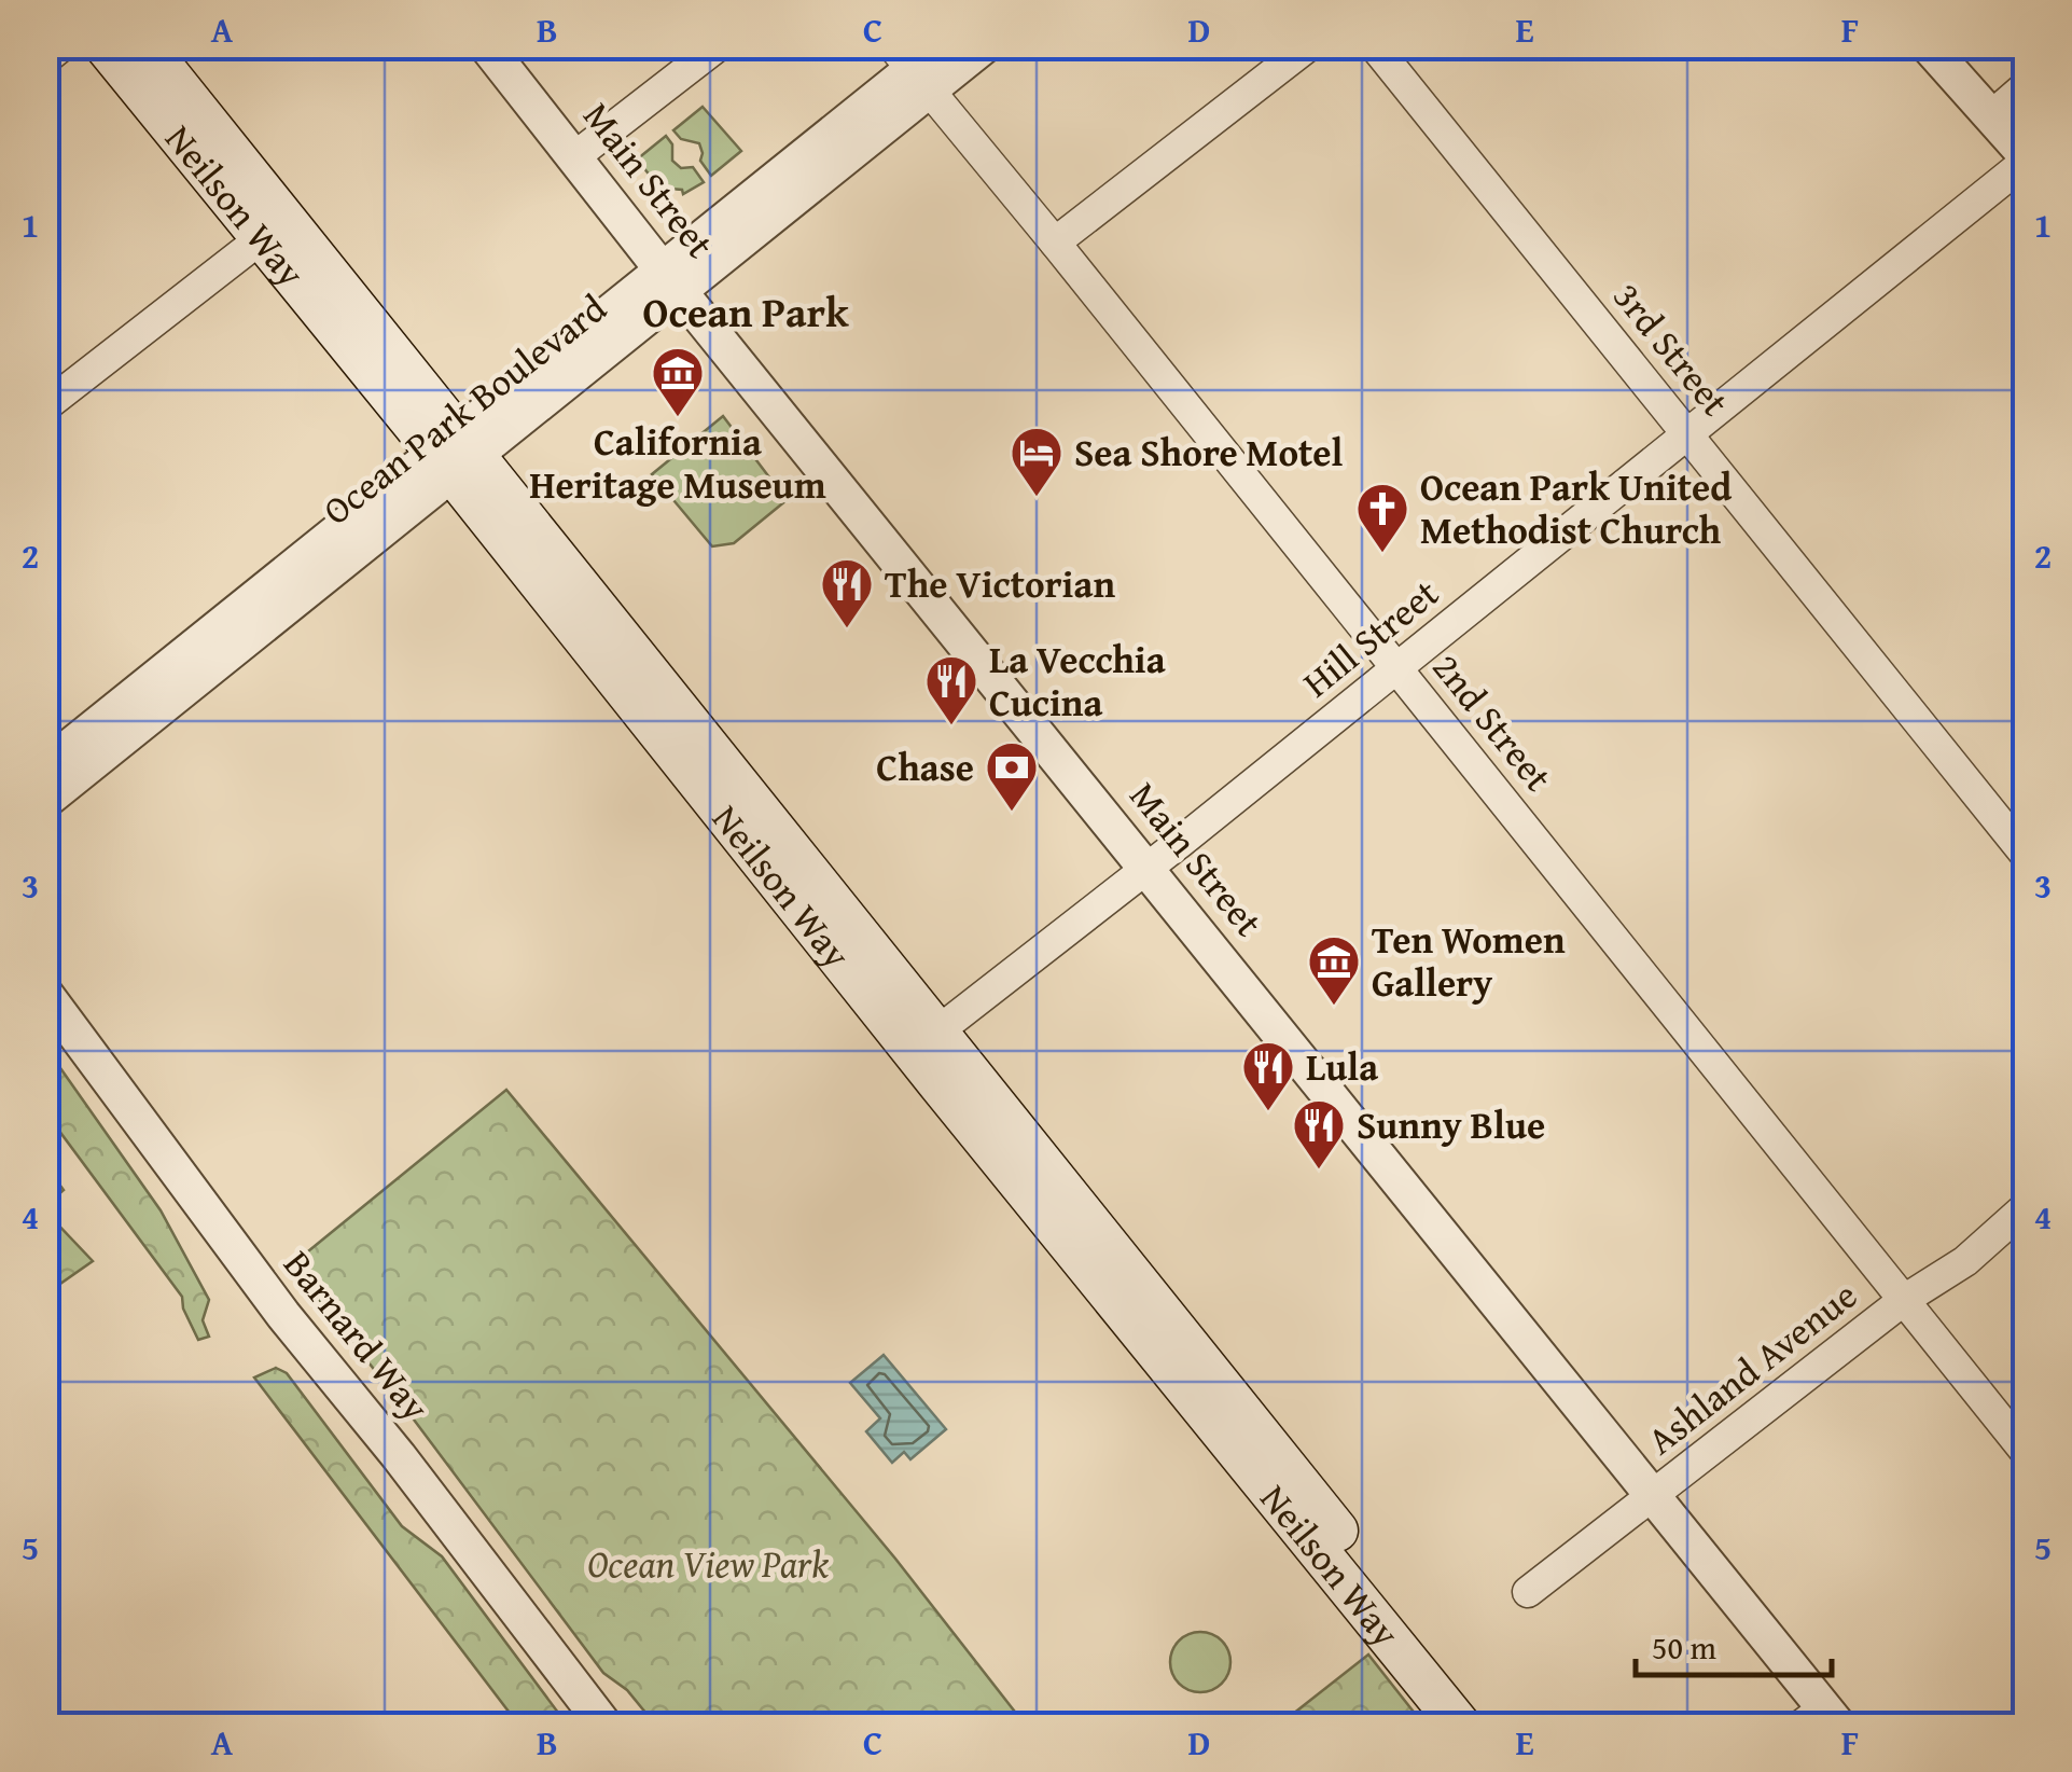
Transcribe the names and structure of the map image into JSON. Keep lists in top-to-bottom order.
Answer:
{
  "streets": {
    "main road": ["Neilson Way"],
    "street": [
      "Main Street",
      "3rd Street",
      "Ocean Park Boulevard",
      "Hill Street",
      "2nd Street",
      "Barnard Way",
      "Ashland Avenue"
    ]
  },
  "crossings": [
    ["Main Street", "Ocean Park Boulevard"],
    ["Main Street", "Hill Street"],
    ["Main Street", "Ashland Avenue"],
    ["Neilson Way", "Ocean Park Boulevard"],
    ["Neilson Way", "Hill Street"],
    ["3rd Street", "Hill Street"],
    ["Ocean Park Boulevard", "2nd Street"],
    ["Hill Street", "2nd Street"],
    ["2nd Street", "Ashland Avenue"]
  ],
  "districts": ["Ocean Park"],
  "parks": ["Ocean View Park"],
  "places": {
    "museum": ["California Heritage Museum", "Ten Women Gallery"],
    "hotel": ["Sea Shore Motel"],
    "church": ["Ocean Park United Methodist Church"],
    "restaurant": [
      "The Victorian",
      "La Vecchia Cucina",
      "Lula",
      "Sunny Blue"
    ],
    "bank": ["Chase"]
  },
  "scale_bar": "50 m",
  "grid": {
    "columns": [
      "A",
      "B",
      "C",
      "D",
      "E",
      "F"
    ],
    "rows": [
      "1",
      "2",
      "3",
      "4",
      "5"
    ]
  }
}
